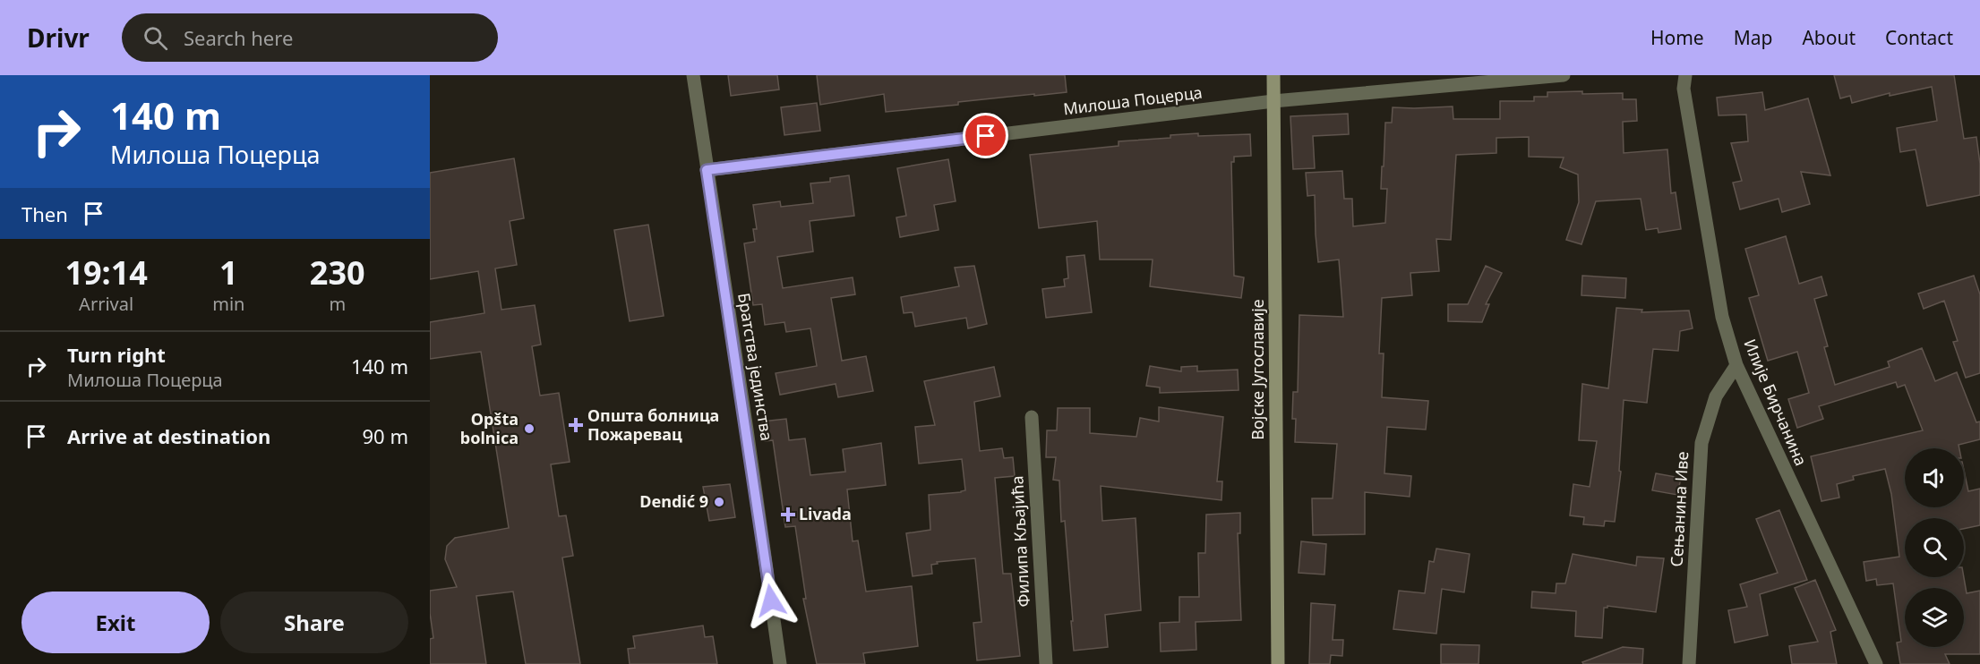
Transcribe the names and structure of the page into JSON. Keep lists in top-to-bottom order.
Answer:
{
  "streets": {
    "main road": ["Војске Југославије"],
    "street": [
      "Милоша Поцерца",
      "Братства јединства",
      "Илије Бирчанина",
      "Сењанина Иве",
      "Филипа Кљајића"
    ]
  },
  "crossings": [
    ["Милоша Поцерца", "Братства јединства"],
    ["Милоша Поцерца", "Војске Југославије"],
    ["Илије Бирчанина", "Сењанина Иве"]
  ],
  "places": {
    "health": ["Општа болница Пожаревац", "Livada"],
    "other": ["Opšta bolnica", "Dendić 9"]
  },
  "page": {
    "header": "Drivr",
    "search": "Search here",
    "nav": [
      "Home",
      "Map",
      "About",
      "Contact"
    ],
    "turn": ["140 m", "Милоша Поцерца"],
    "then": "Then",
    "eta": [
      "19:14",
      "Arrival",
      "1",
      "min",
      "230",
      "m"
    ],
    "list": [
      {
        "name": "Turn right",
        "note": "Милоша Поцерца",
        "value": "140 m"
      },
      {
        "name": "Arrive at destination",
        "value": "90 m"
      }
    ],
    "buttons": ["Exit", "Share"]
  }
}
